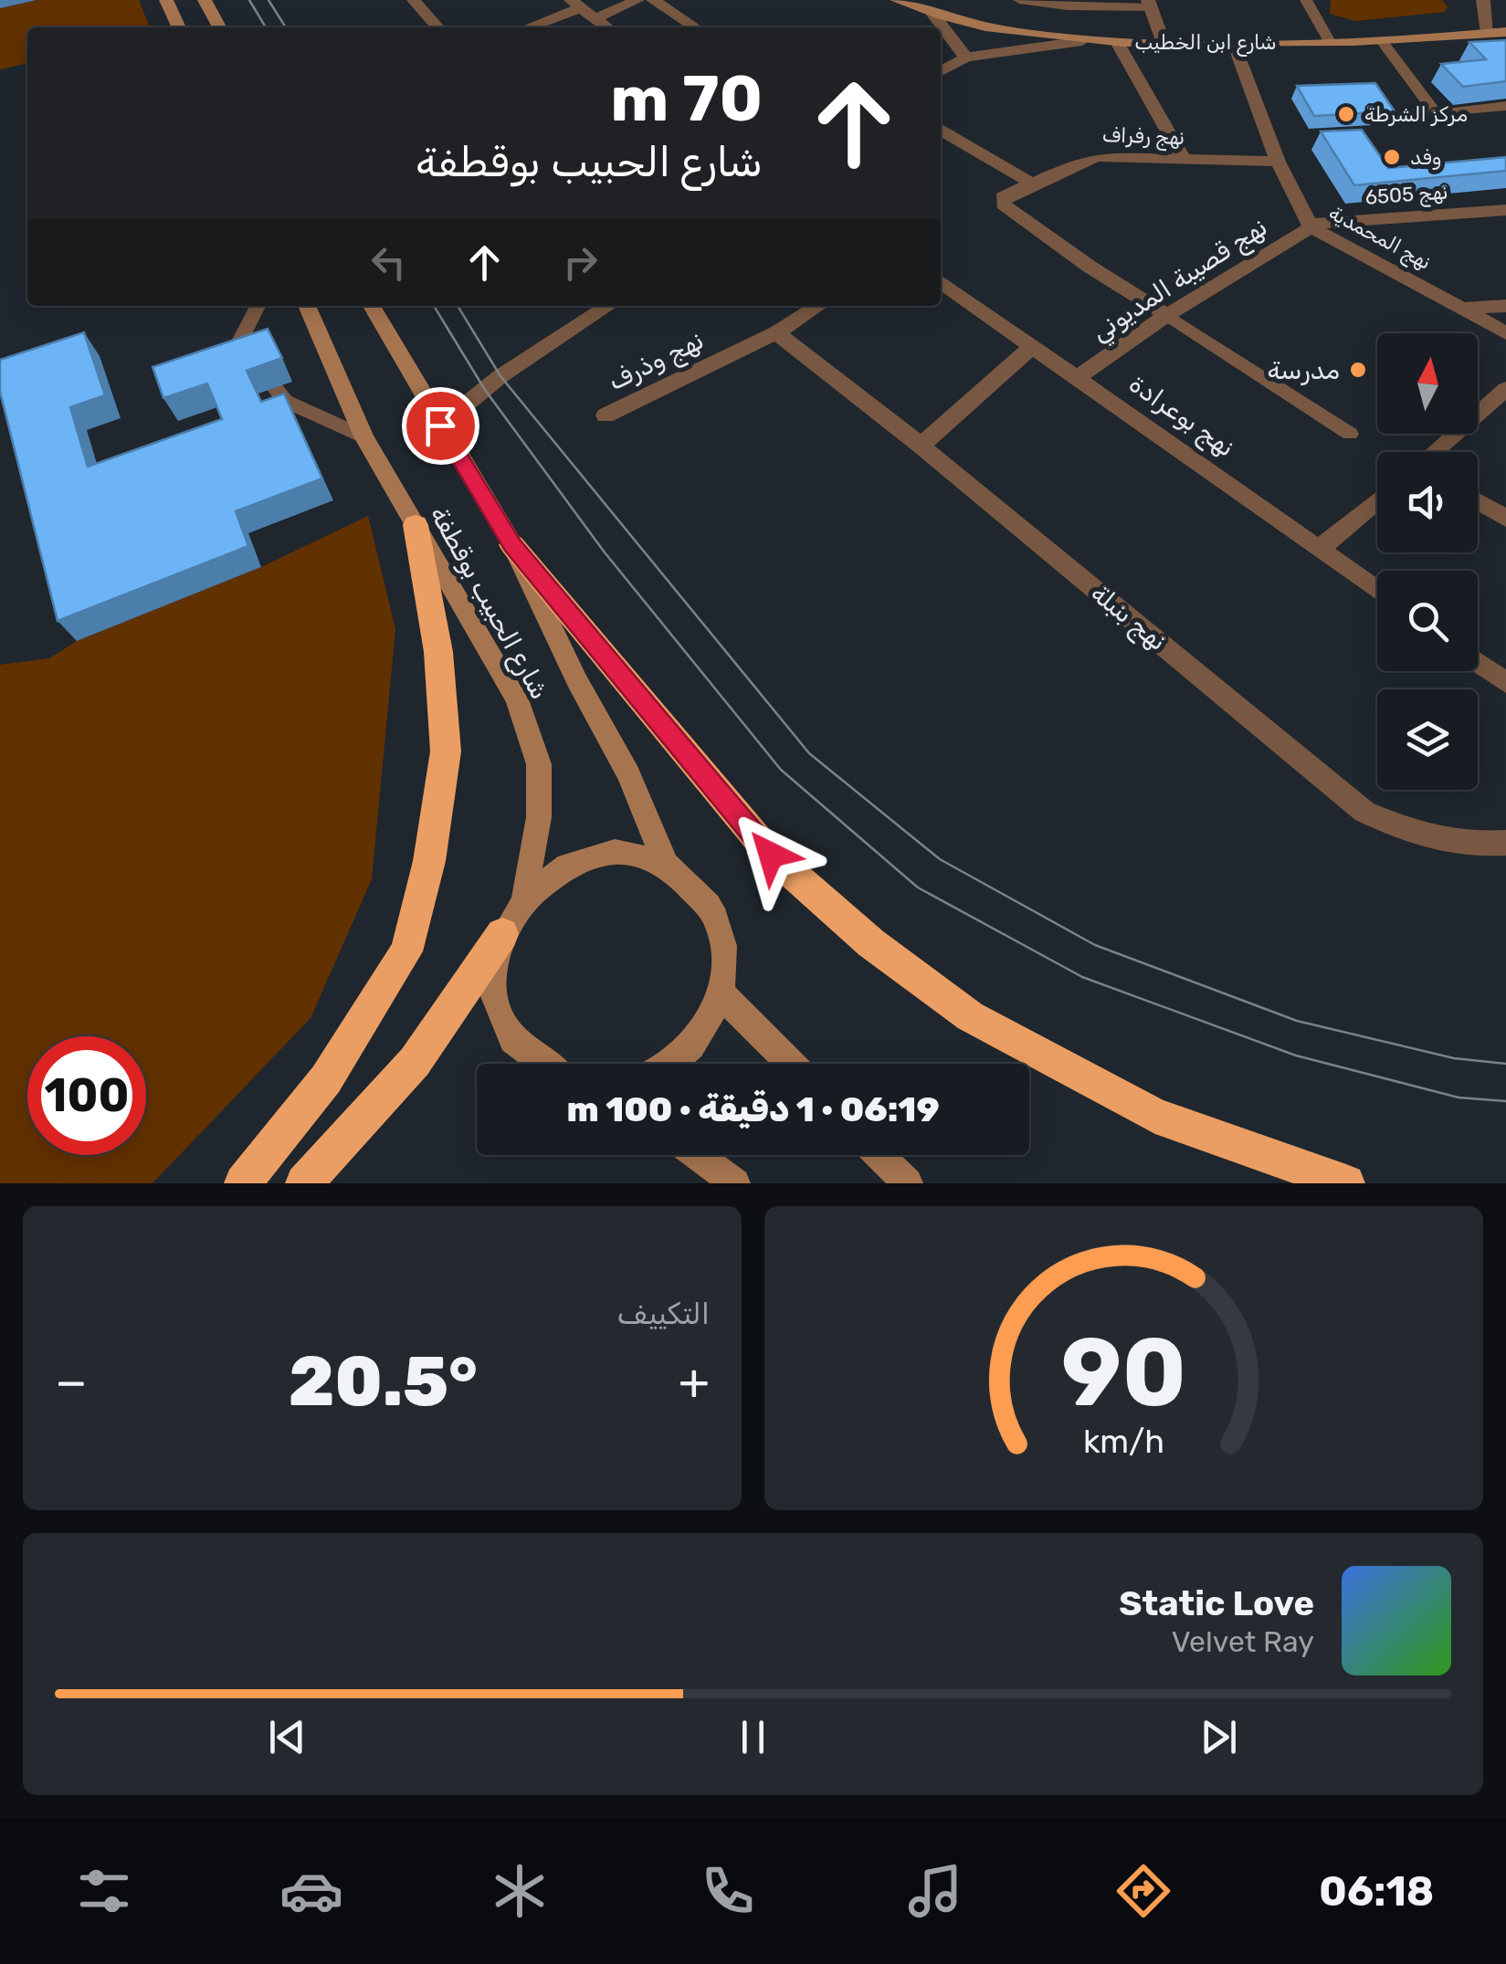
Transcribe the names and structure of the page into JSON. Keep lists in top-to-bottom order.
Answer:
{
  "streets": {
    "main road": ["شارع ابن الخطيب", "شارع الحبيب بوقطفة"],
    "street": [
      "نهج رفراف",
      "نهج 6505",
      "نهج المحمدية",
      "نهج قصيبة المديوني",
      "نهج وذرف",
      "نهج بوعرادة",
      "نهج بنبلة"
    ]
  },
  "crossings": [
    ["شارع ابن الخطيب", "نهج المحمدية"],
    ["نهج رفراف", "نهج المحمدية"],
    ["نهج رفراف", "نهج قصيبة المديوني"],
    ["نهج 6505", "نهج المحمدية"],
    ["نهج 6505", "نهج قصيبة المديوني"],
    ["نهج المحمدية", "نهج قصيبة المديوني"],
    ["نهج قصيبة المديوني", "نهج بوعرادة"],
    ["نهج وذرف", "نهج بنبلة"]
  ],
  "places": ["مركز الشرطة", "وفد", "مدرسة"],
  "north": "top",
  "page": {
    "turn": ["70 m", "شارع الحبيب بوقطفة"],
    "limit": "100",
    "trip": "06:19 · 1 دقيقة · 100 m",
    "tile": "التكييف",
    "heat": ["−", "20.5°", "+"],
    "song": ["Static Love", "Velvet Ray"],
    "tabs": "06:18",
    "gauge": ["90", "km/h"]
  }
}
